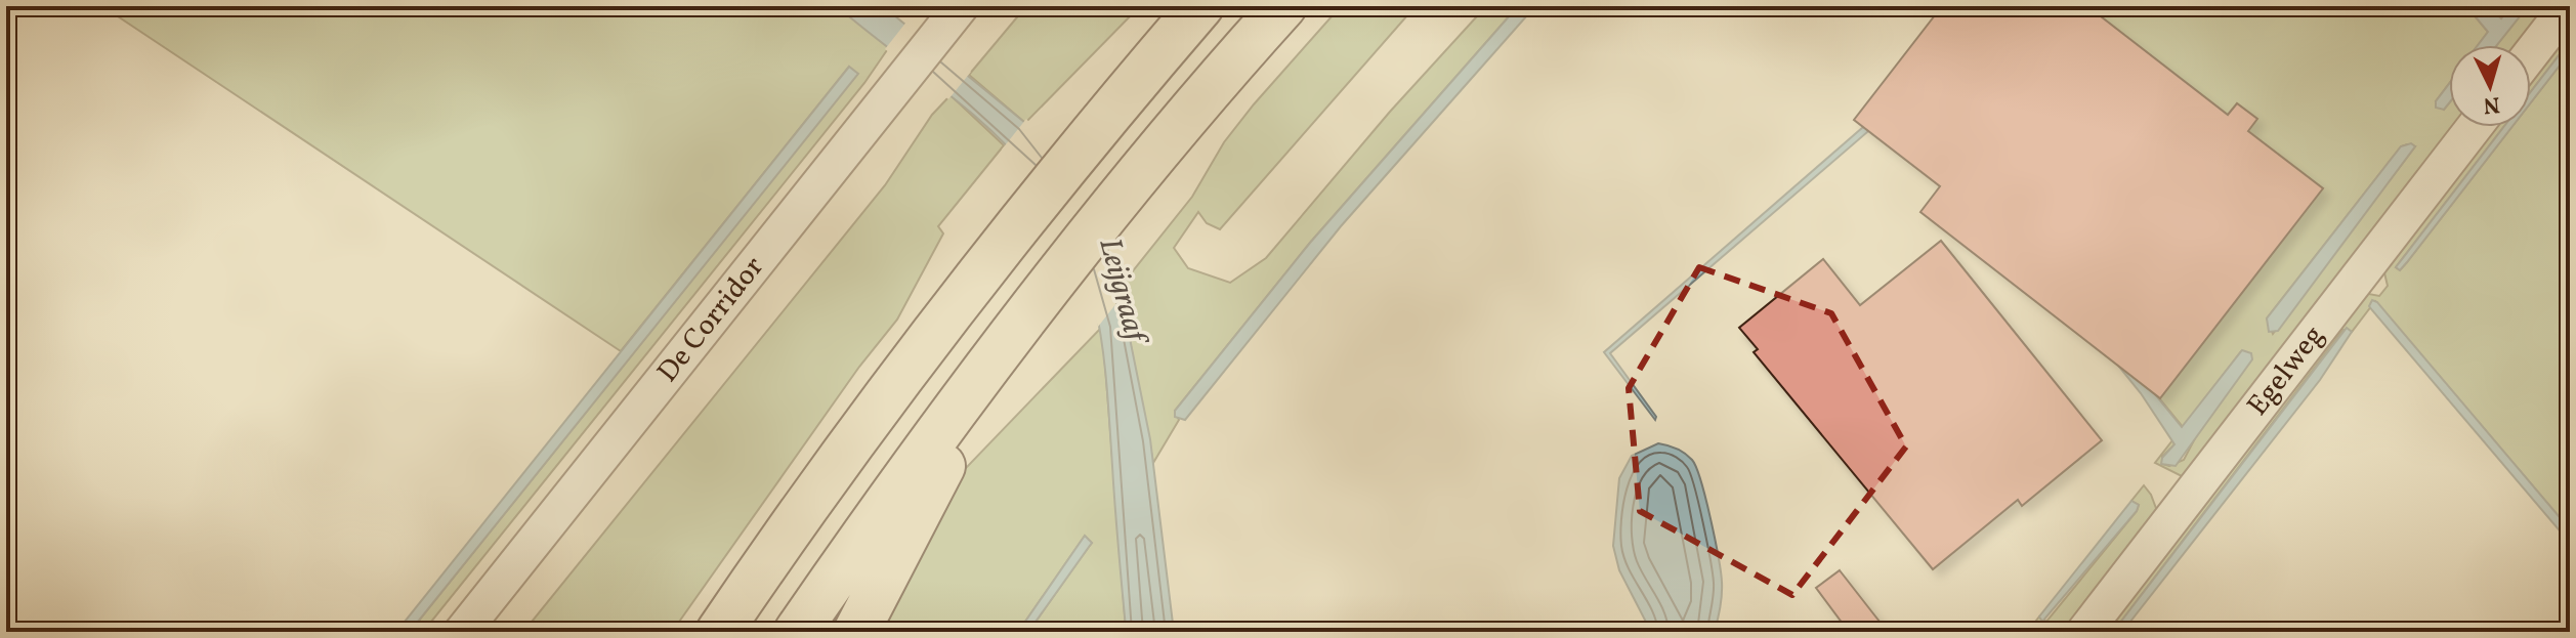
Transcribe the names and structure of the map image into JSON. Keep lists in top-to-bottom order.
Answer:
{
  "streets": {
    "street": ["De Corridor", "Egelweg"]
  },
  "water": ["Leijgraaf"],
  "north": "bottom"
}
